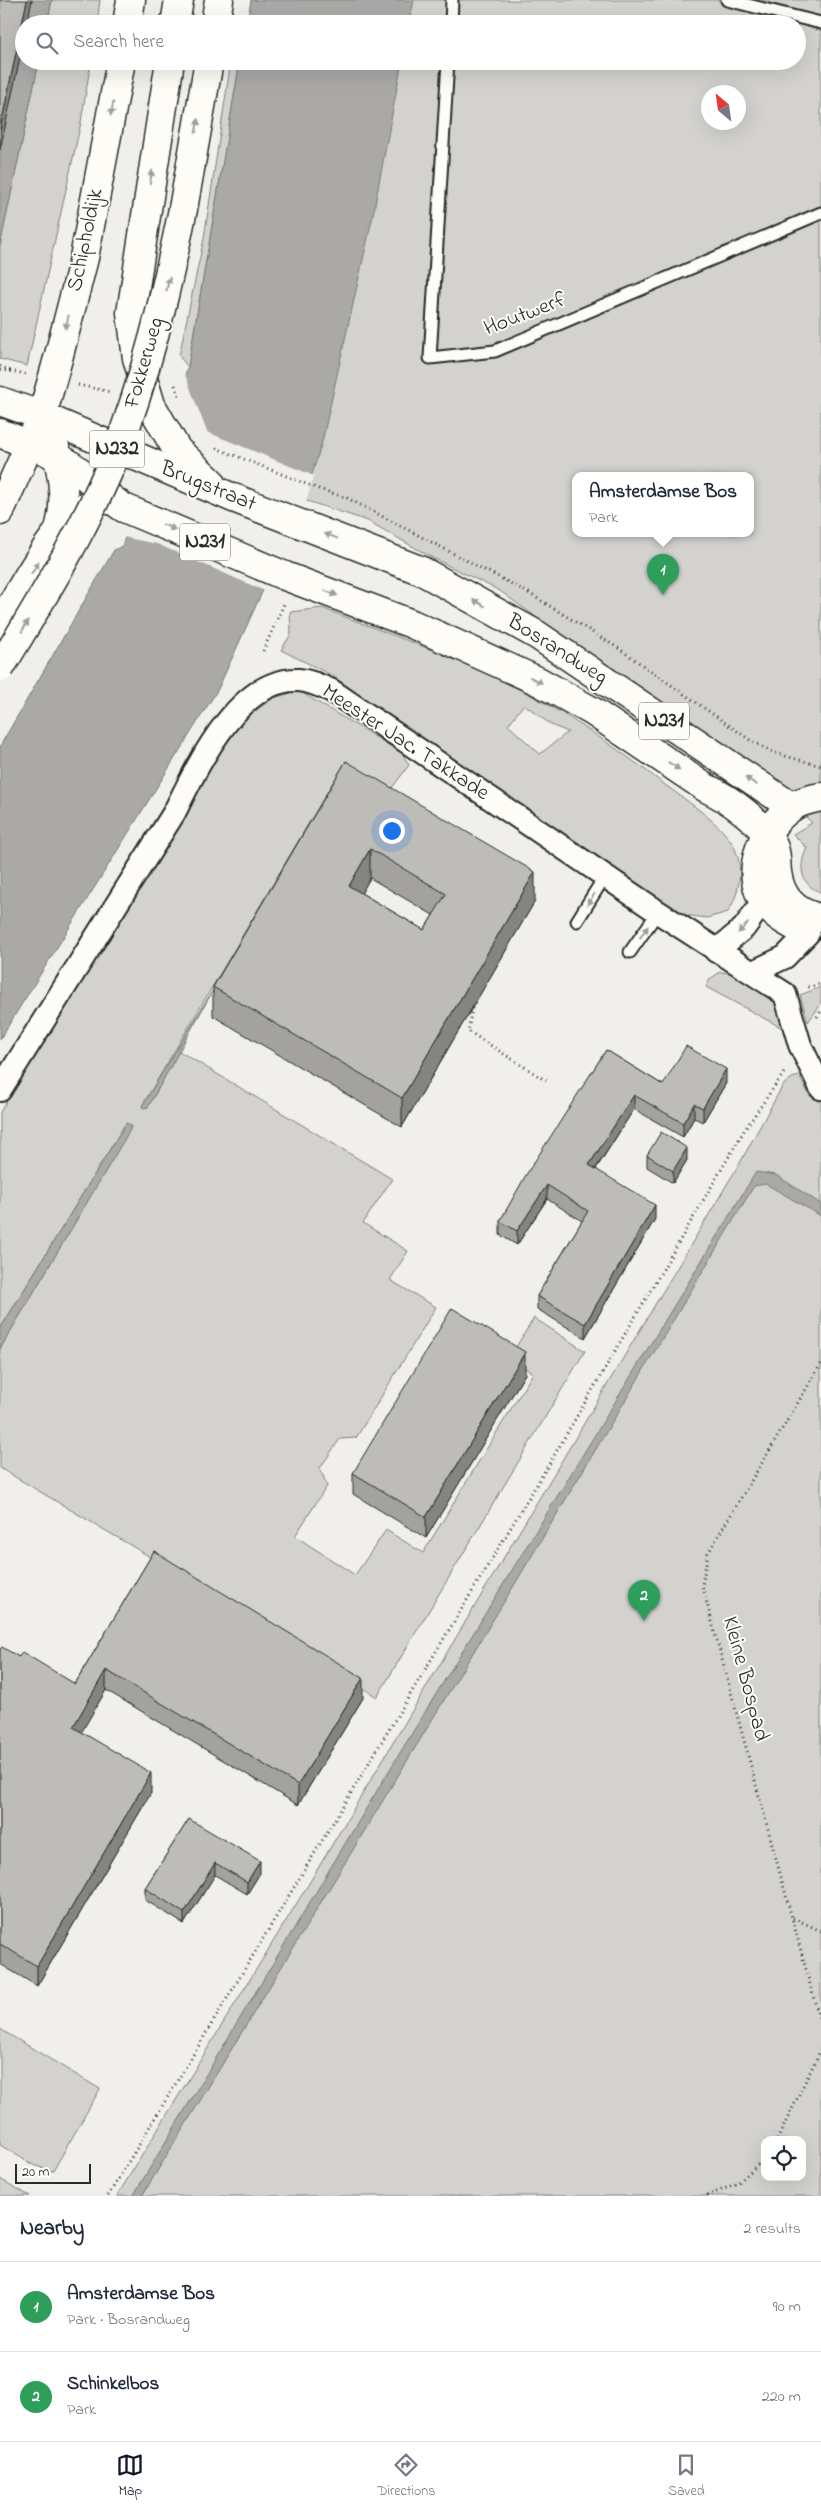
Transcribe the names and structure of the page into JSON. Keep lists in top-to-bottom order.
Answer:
{
  "streets": {
    "main road": [
      "Schipholdijk",
      "Fokkerweg",
      "N232",
      "Brugstraat",
      "N231",
      "Bosrandweg"
    ],
    "street": ["Meester Jac. Takkade"],
    "lane": ["Houtwerf"],
    "path": ["Kleine Bospad"]
  },
  "crossings": [
    ["Schipholdijk", "N232"],
    ["Schipholdijk", "Brugstraat"],
    ["N232", "Brugstraat"],
    ["N232", "N231"],
    ["Brugstraat", "Bosrandweg"],
    ["N231", "Bosrandweg"]
  ],
  "one_way": ["Schipholdijk"],
  "scale_bar": "20 m",
  "north": "top left",
  "page": {
    "search": "Search here",
    "popup": ["Amsterdamse Bos", "Park"],
    "pins": ["1", "2"],
    "scale": "20 m",
    "heading": ["Nearby", "2 results"],
    "list": [
      {
        "mark": "1",
        "name": "Amsterdamse Bos",
        "note": "Park · Bosrandweg",
        "value": "90 m"
      },
      {
        "mark": "2",
        "name": "Schinkelbos",
        "note": "Park",
        "value": "220 m"
      }
    ],
    "nav": ["Map", "Directions", "Saved"]
  }
}
